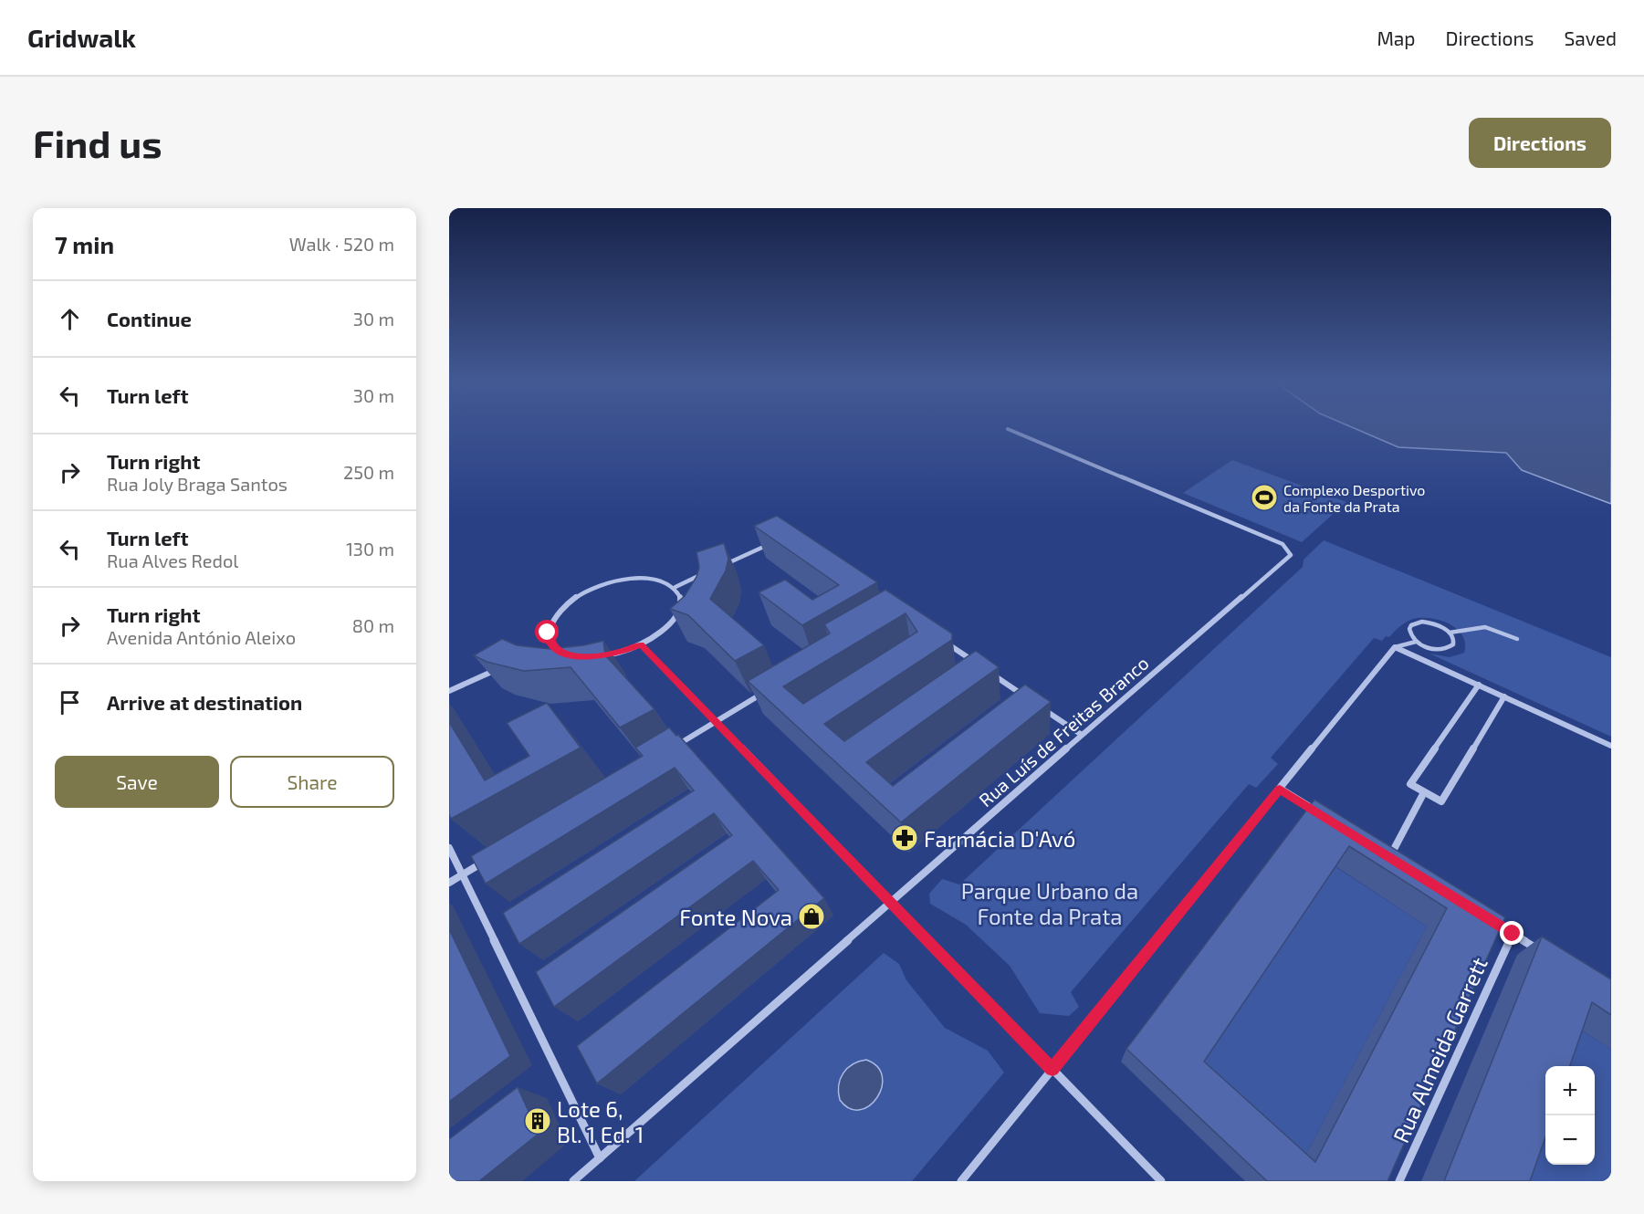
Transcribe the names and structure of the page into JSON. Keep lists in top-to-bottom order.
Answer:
{
  "streets": {
    "street": ["Rua Luís de Freitas Branco", "Rua Almeida Garrett"]
  },
  "parks": ["Parque Urbano da Fonte da Prata"],
  "places": {
    "sports": ["Complexo Desportivo da Fonte da Prata"],
    "pharmacy": ["Farmácia D'Avó"],
    "shop": ["Fonte Nova"],
    "building": ["Lote 6, Bl. 1 Ed. 1"]
  },
  "page": {
    "header": "Gridwalk",
    "nav": ["Map", "Directions", "Saved"],
    "buttons": [
      "Directions",
      ["Save", "Share"]
    ],
    "title": "Find us",
    "heading": ["7 min", "Walk · 520 m"],
    "list": [
      ["Continue", "30 m"],
      ["Turn left", "30 m"],
      ["Turn right", "Rua Joly Braga Santos", "250 m"],
      ["Turn left", "Rua Alves Redol", "130 m"],
      ["Turn right", "Avenida António Aleixo", "80 m"],
      "Arrive at destination"
    ],
    "map_buttons": ["+", "−"]
  }
}
